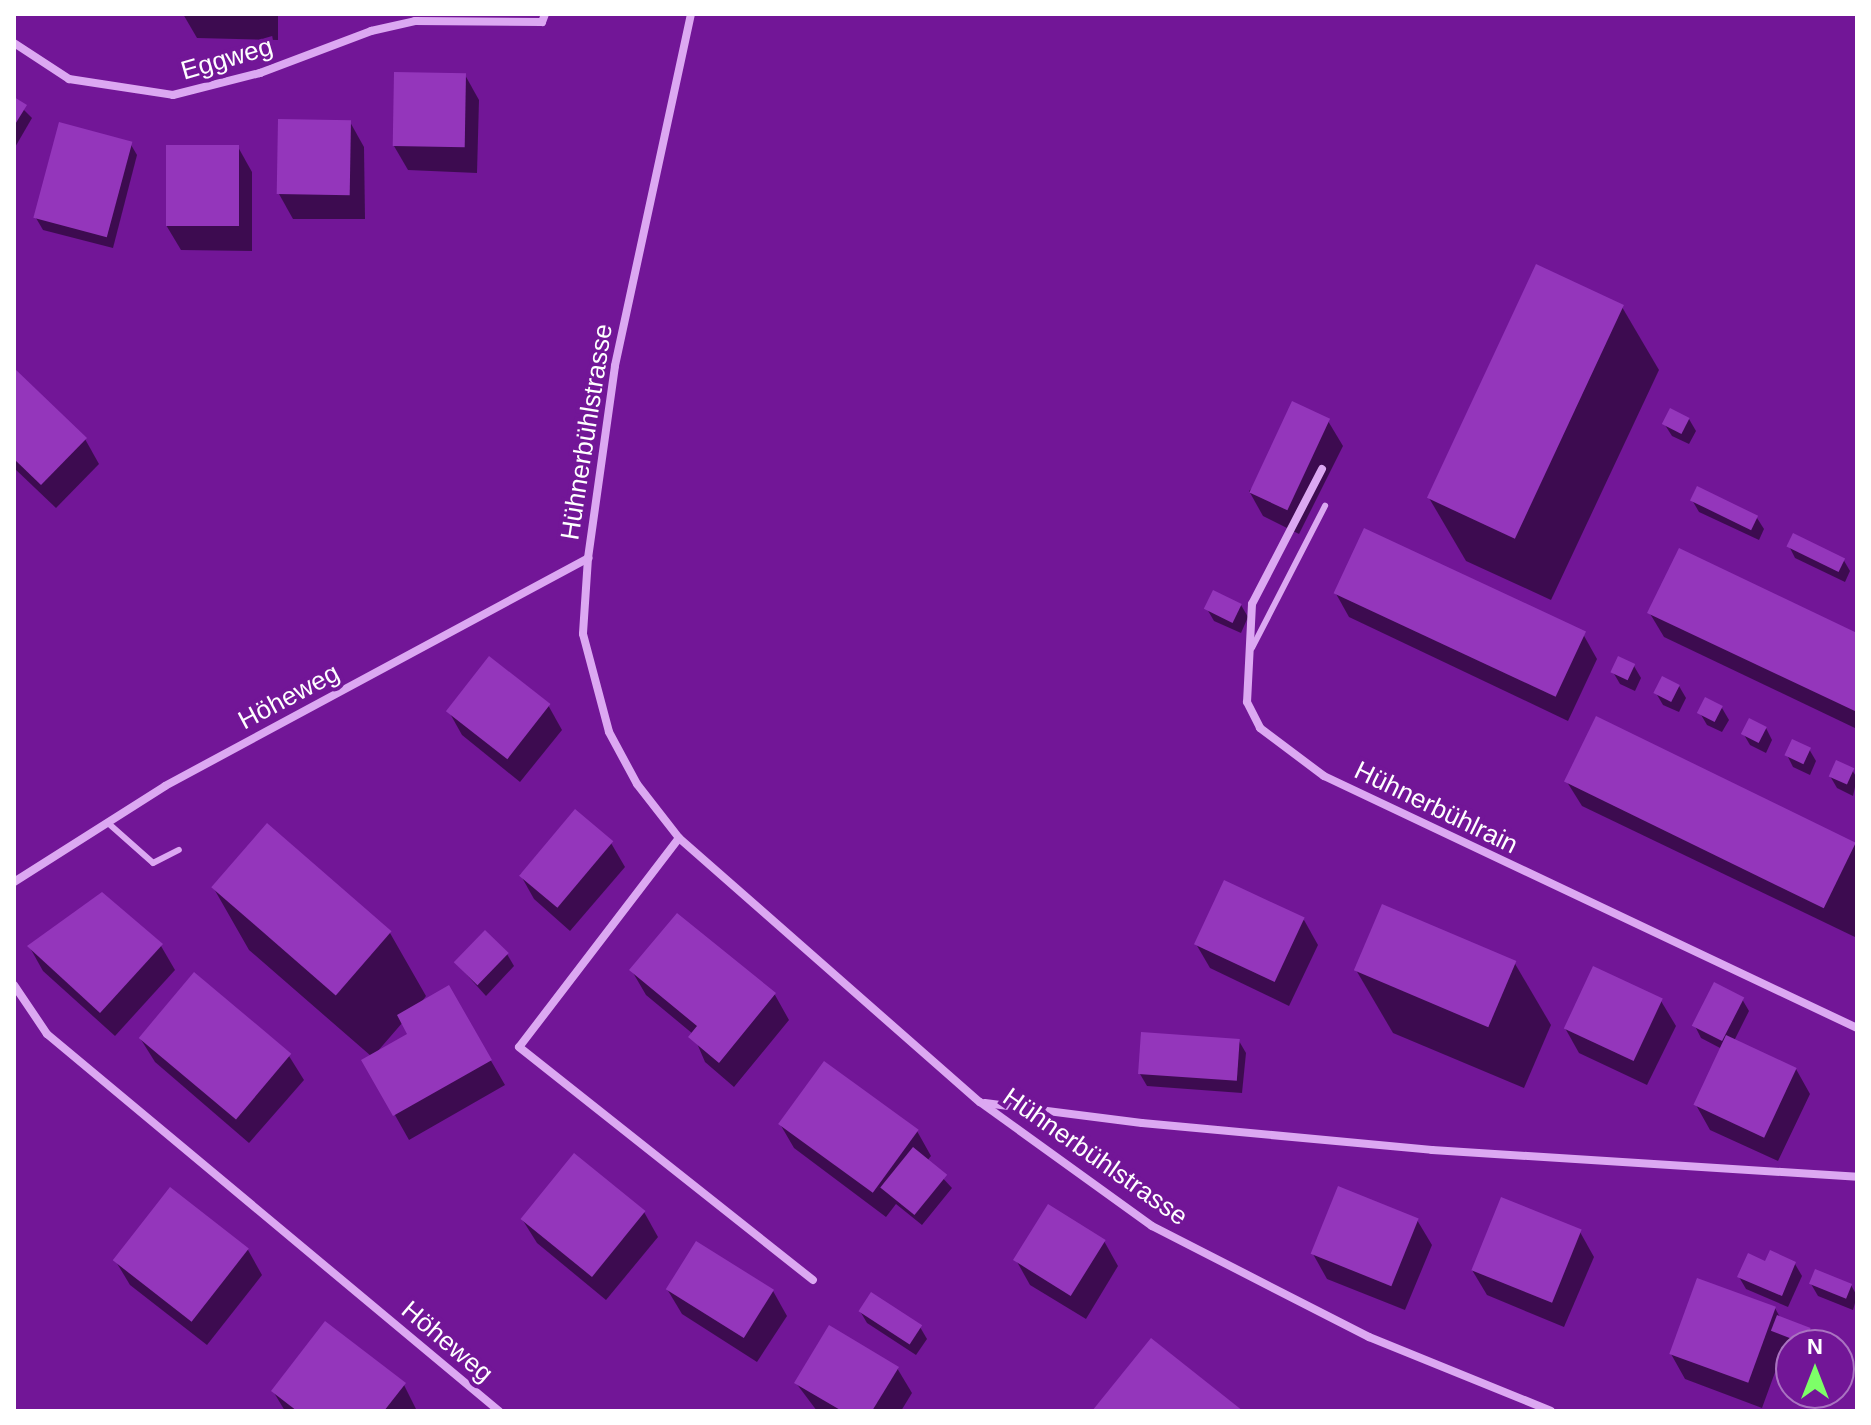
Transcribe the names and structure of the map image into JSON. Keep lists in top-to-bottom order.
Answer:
{
  "streets": {
    "street": [
      "Eggweg",
      "Hühnerbühlstrasse",
      "Höheweg",
      "Hühnerbühlrain"
    ]
  },
  "crossings": [
    ["Hühnerbühlstrasse", "Höheweg"]
  ],
  "north": "top"
}
